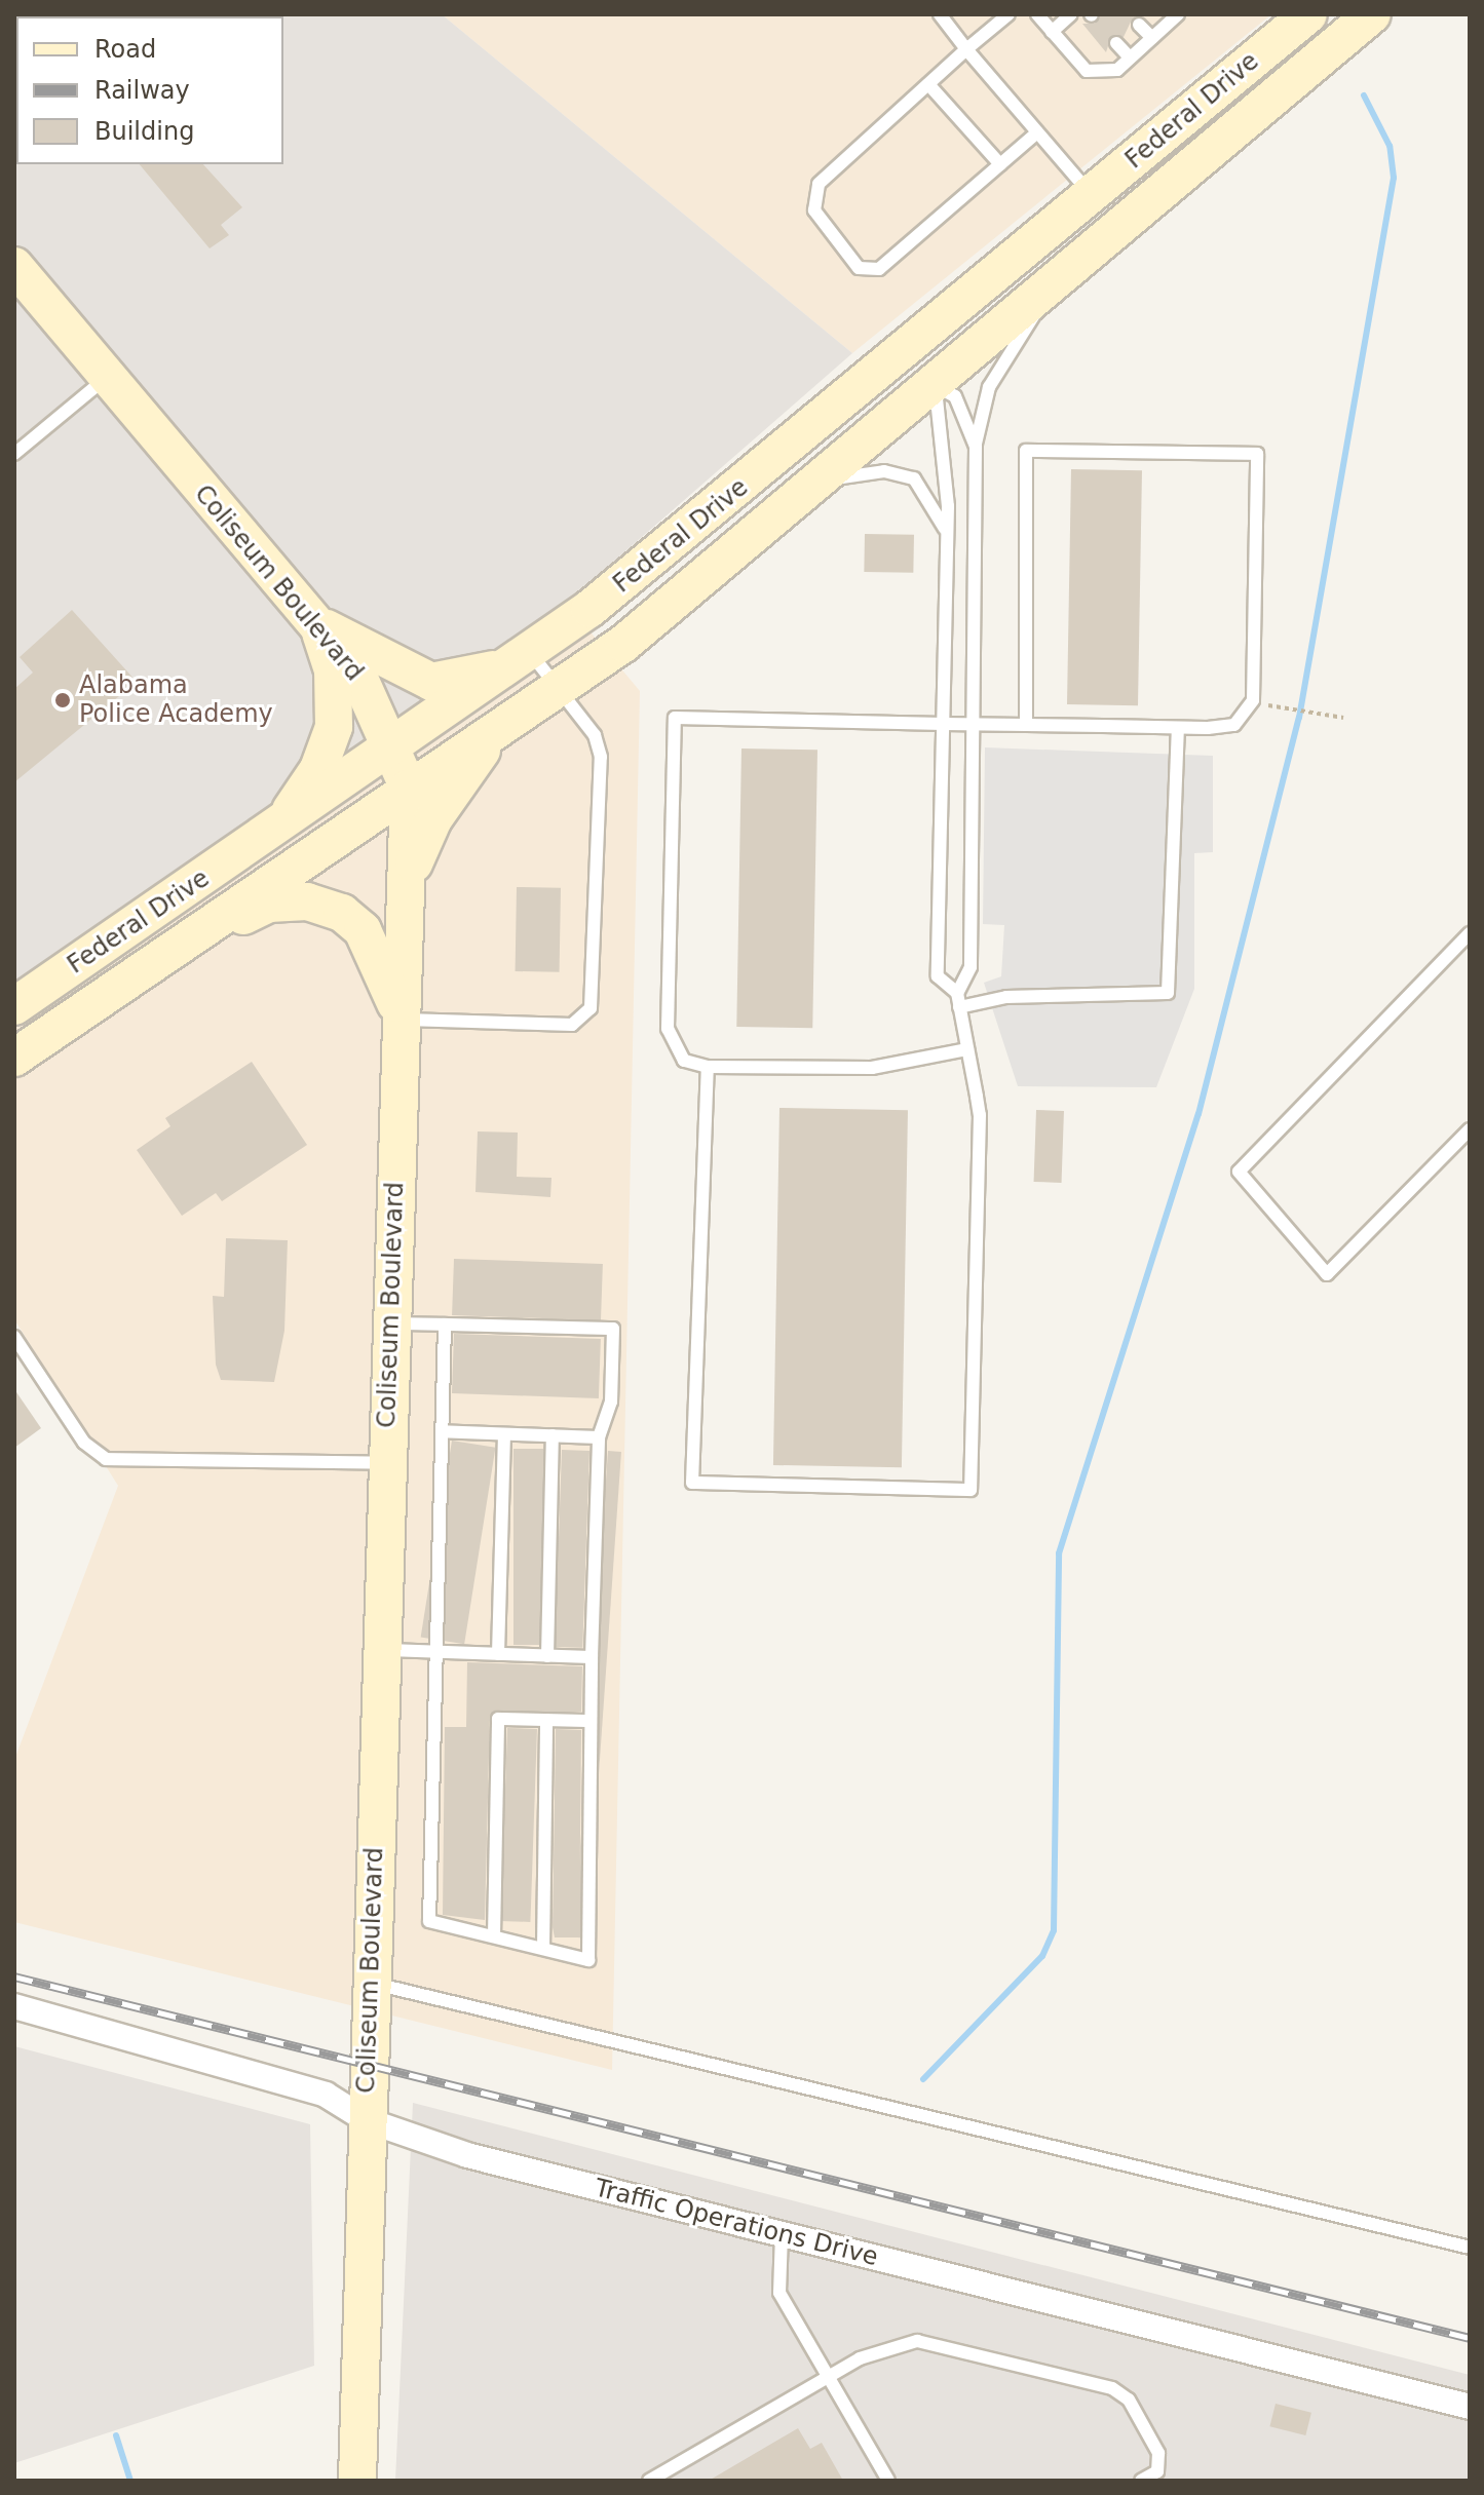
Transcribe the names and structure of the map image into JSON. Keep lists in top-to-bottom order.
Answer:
{
  "streets": {
    "main road": ["Federal Drive", "Coliseum Boulevard"],
    "street": ["Traffic Operations Drive"]
  },
  "crossings": [
    ["Federal Drive", "Coliseum Boulevard"],
    ["Coliseum Boulevard", "Traffic Operations Drive"]
  ],
  "places": ["Alabama Police Academy"],
  "legend": ["Road", "Railway", "Building"]
}
